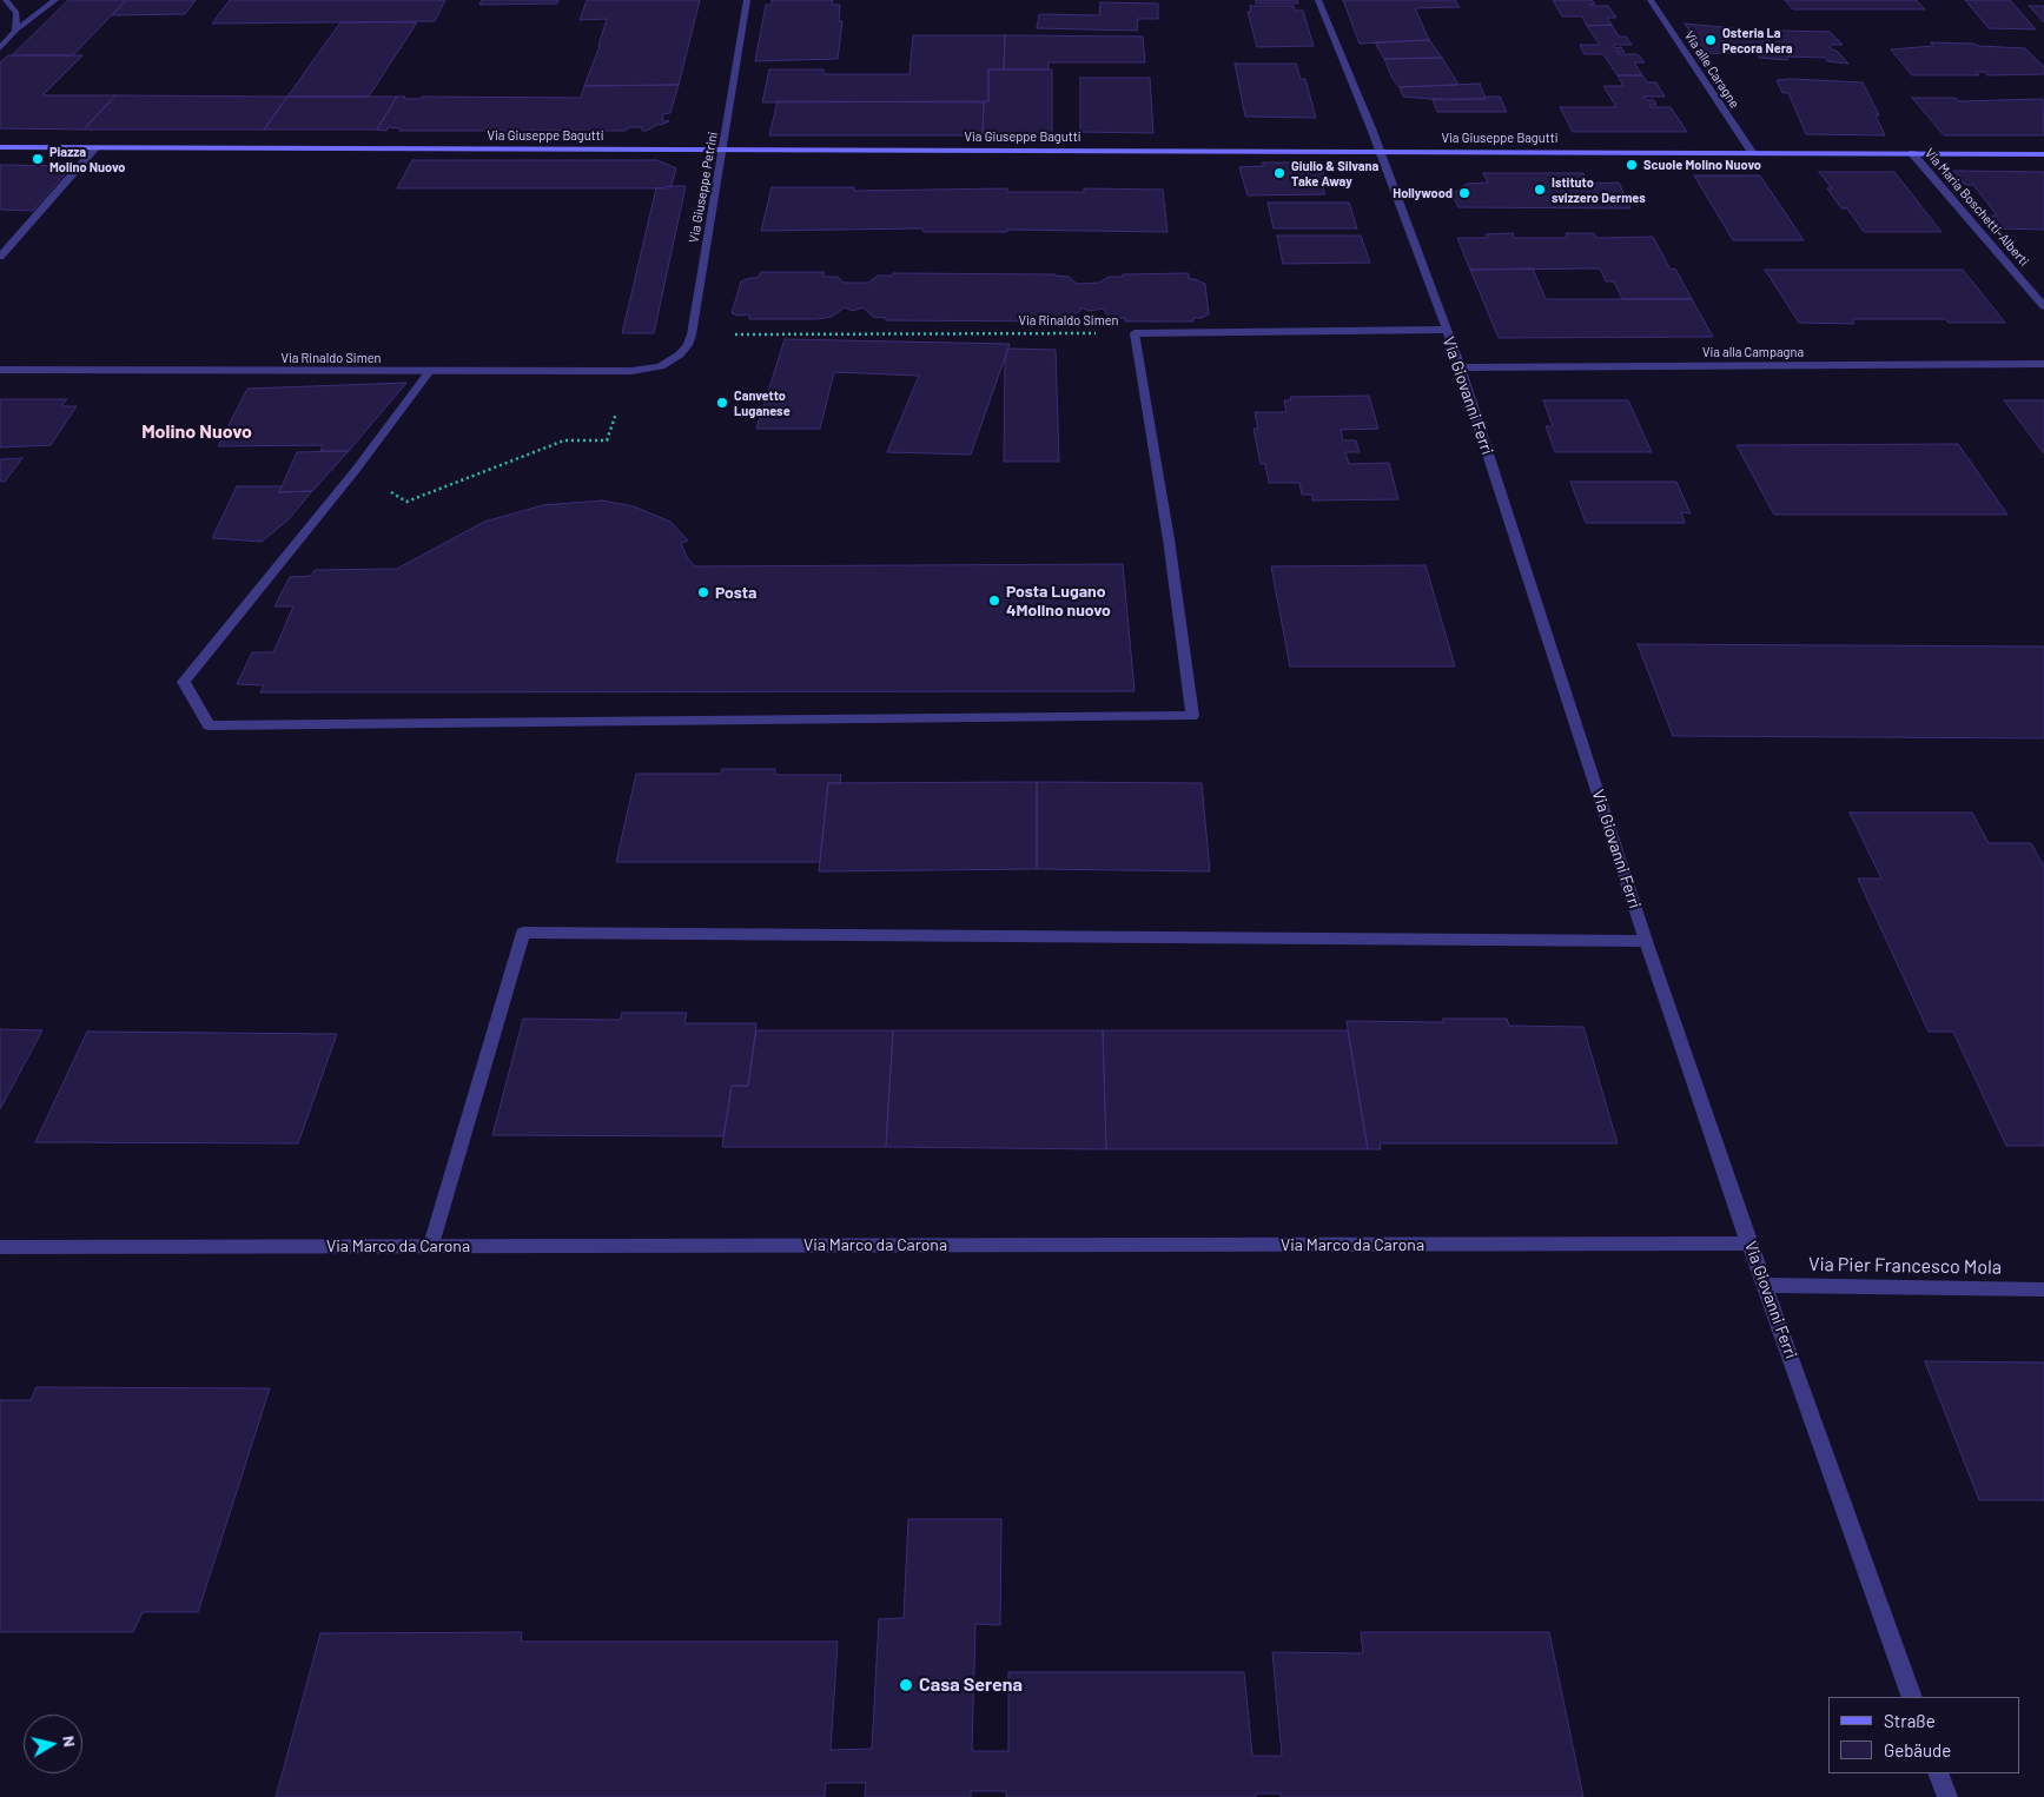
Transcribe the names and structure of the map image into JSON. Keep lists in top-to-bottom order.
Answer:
{
  "streets": {
    "main road": ["Via Giuseppe Bagutti"],
    "street": [
      "Via alle Caragne",
      "Via Giuseppe Petrini",
      "Via Maria Boschetti-Alberti",
      "Via Rinaldo Simen",
      "Via alla Campagna",
      "Via Giovanni Ferri",
      "Via Marco da Carona",
      "Via Pier Francesco Mola"
    ]
  },
  "crossings": [
    ["Via alle Caragne", "Via Giuseppe Bagutti"],
    ["Via Giuseppe Bagutti", "Via Giuseppe Petrini"],
    ["Via Giuseppe Bagutti", "Via Maria Boschetti-Alberti"],
    ["Via Giuseppe Bagutti", "Via Giovanni Ferri"],
    ["Via Giuseppe Petrini", "Via Rinaldo Simen"],
    ["Via Rinaldo Simen", "Via Giovanni Ferri"],
    ["Via alla Campagna", "Via Giovanni Ferri"],
    ["Via Giovanni Ferri", "Via Marco da Carona"],
    ["Via Giovanni Ferri", "Via Pier Francesco Mola"]
  ],
  "districts": ["Molino Nuovo"],
  "places": [
    "Osteria La Pecora Nera",
    "Piazza Molino Nuovo",
    "Scuole Molino Nuovo",
    "Giulio & Silvana Take Away",
    "Istituto svizzero Dermes",
    "Hollywood",
    "Canvetto Luganese",
    "Posta",
    "Posta Lugano 4Molino nuovo",
    "Casa Serena"
  ],
  "legend": ["Straße", "Gebäude"],
  "north": "right"
}
